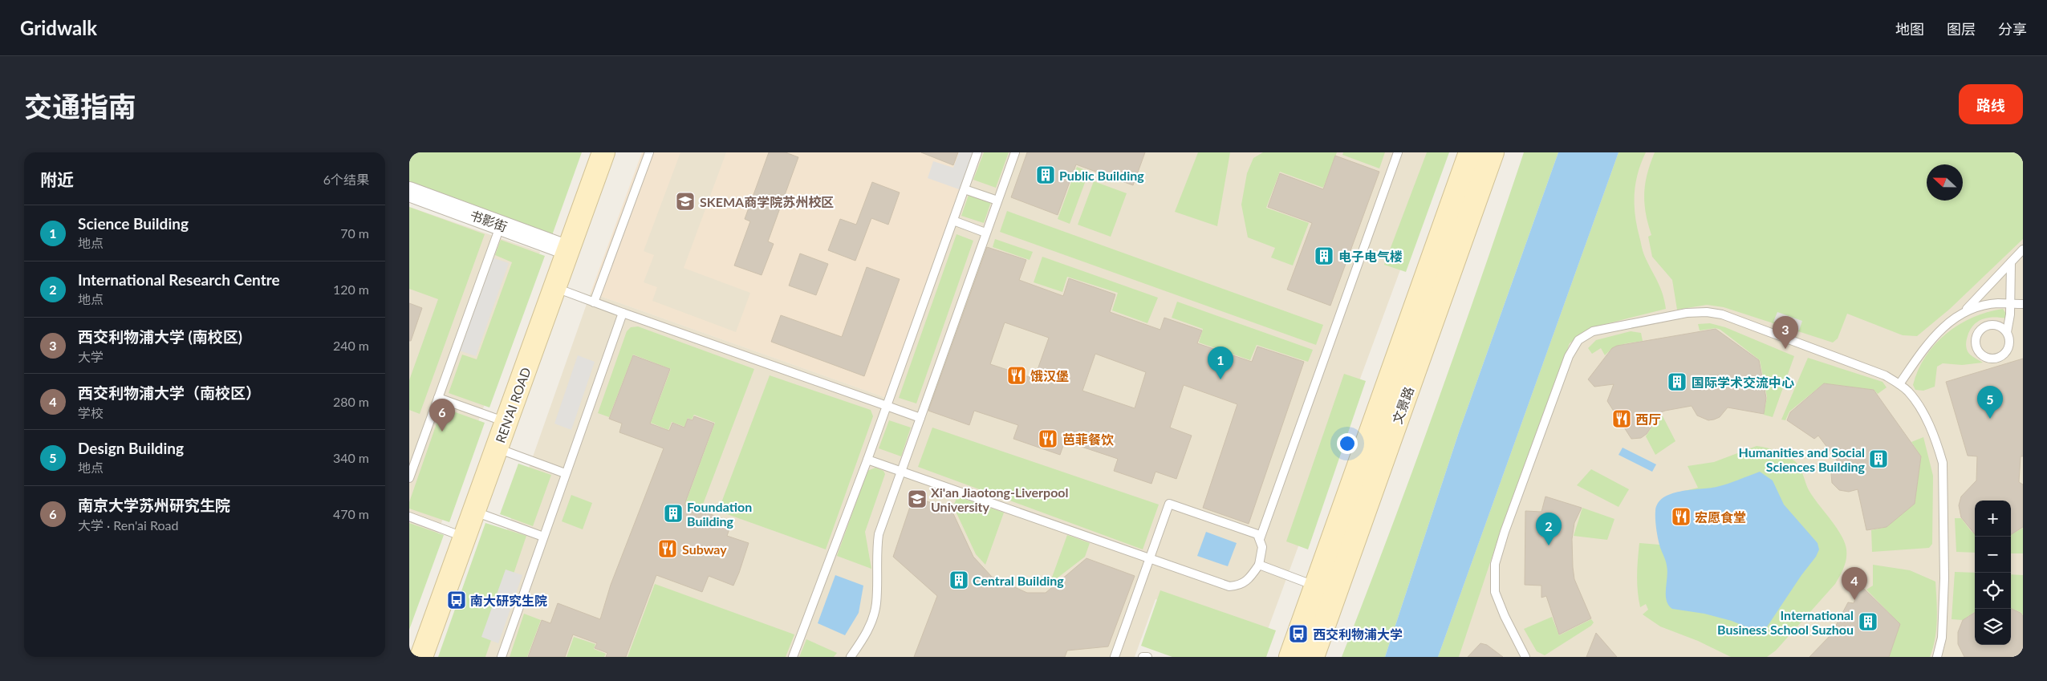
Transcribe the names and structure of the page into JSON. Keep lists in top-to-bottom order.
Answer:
{
  "streets": {
    "main road": ["REN'AI ROAD", "文景路"],
    "street": ["书影街"]
  },
  "crossings": [
    ["书影街", "REN'AI ROAD"]
  ],
  "places": {
    "building": [
      "Public Building",
      "电子电气楼",
      "国际学术交流中心",
      "Humanities and Social Sciences Building",
      "Foundation Building",
      "Central Building",
      "International Business School Suzhou"
    ],
    "school or university": ["SKEMA商学院苏州校区", "Xi'an Jiaotong-Liverpool University"],
    "restaurant": [
      "饿汉堡",
      "西厅",
      "芭菲餐饮",
      "宏愿食堂",
      "Subway"
    ],
    "bus stop": ["南大研究生院", "西交利物浦大学"]
  },
  "north": "left",
  "page": {
    "header": "Gridwalk",
    "nav": ["地图", "图层", "分享"],
    "title": "交通指南",
    "buttons": "路线",
    "heading": ["附近", "6个结果"],
    "list": [
      {
        "mark": "1",
        "name": "Science Building",
        "note": "地点",
        "value": "70 m"
      },
      {
        "mark": "2",
        "name": "International Research Centre",
        "note": "地点",
        "value": "120 m"
      },
      {
        "mark": "3",
        "name": "西交利物浦大学 (南校区)",
        "note": "大学",
        "value": "240 m"
      },
      {
        "mark": "4",
        "name": "西交利物浦大学（南校区）",
        "note": "学校",
        "value": "280 m"
      },
      {
        "mark": "5",
        "name": "Design Building",
        "note": "地点",
        "value": "340 m"
      },
      {
        "mark": "6",
        "name": "南京大学苏州研究生院",
        "note": "大学 · Ren'ai Road",
        "value": "470 m"
      }
    ],
    "pins": [
      "3",
      "1",
      "5",
      "6",
      "2",
      "4"
    ],
    "map_buttons": ["+", "−"]
  }
}
